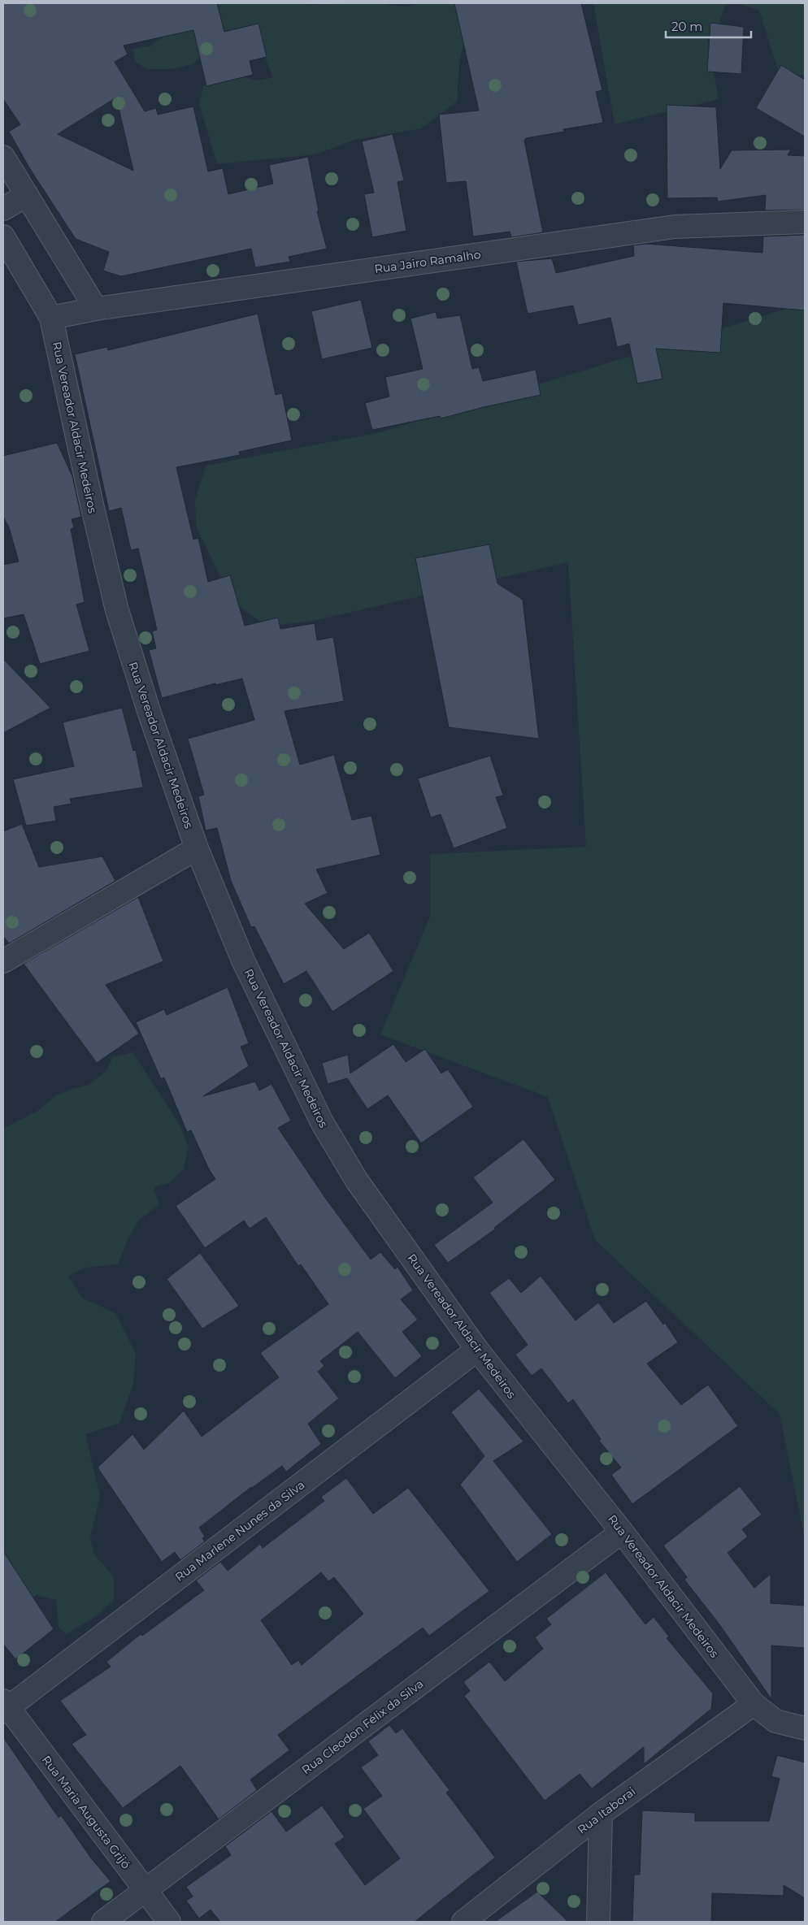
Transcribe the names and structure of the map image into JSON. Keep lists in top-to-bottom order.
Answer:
{
  "streets": {
    "street": [
      "Rua Jairo Ramalho",
      "Rua Vereador Aldacir Medeiros",
      "Rua Marlene Nunes da Silva",
      "Rua Cleodon Félix da Silva",
      "Rua Itaborai",
      "Rua Maria Augusta Grijó"
    ]
  },
  "crossings": [
    ["Rua Jairo Ramalho", "Rua Vereador Aldacir Medeiros"],
    ["Rua Vereador Aldacir Medeiros", "Rua Marlene Nunes da Silva"],
    ["Rua Vereador Aldacir Medeiros", "Rua Cleodon Félix da Silva"],
    ["Rua Vereador Aldacir Medeiros", "Rua Itaborai"],
    ["Rua Marlene Nunes da Silva", "Rua Maria Augusta Grijó"],
    ["Rua Cleodon Félix da Silva", "Rua Maria Augusta Grijó"]
  ],
  "scale_bar": "20 m"
}
